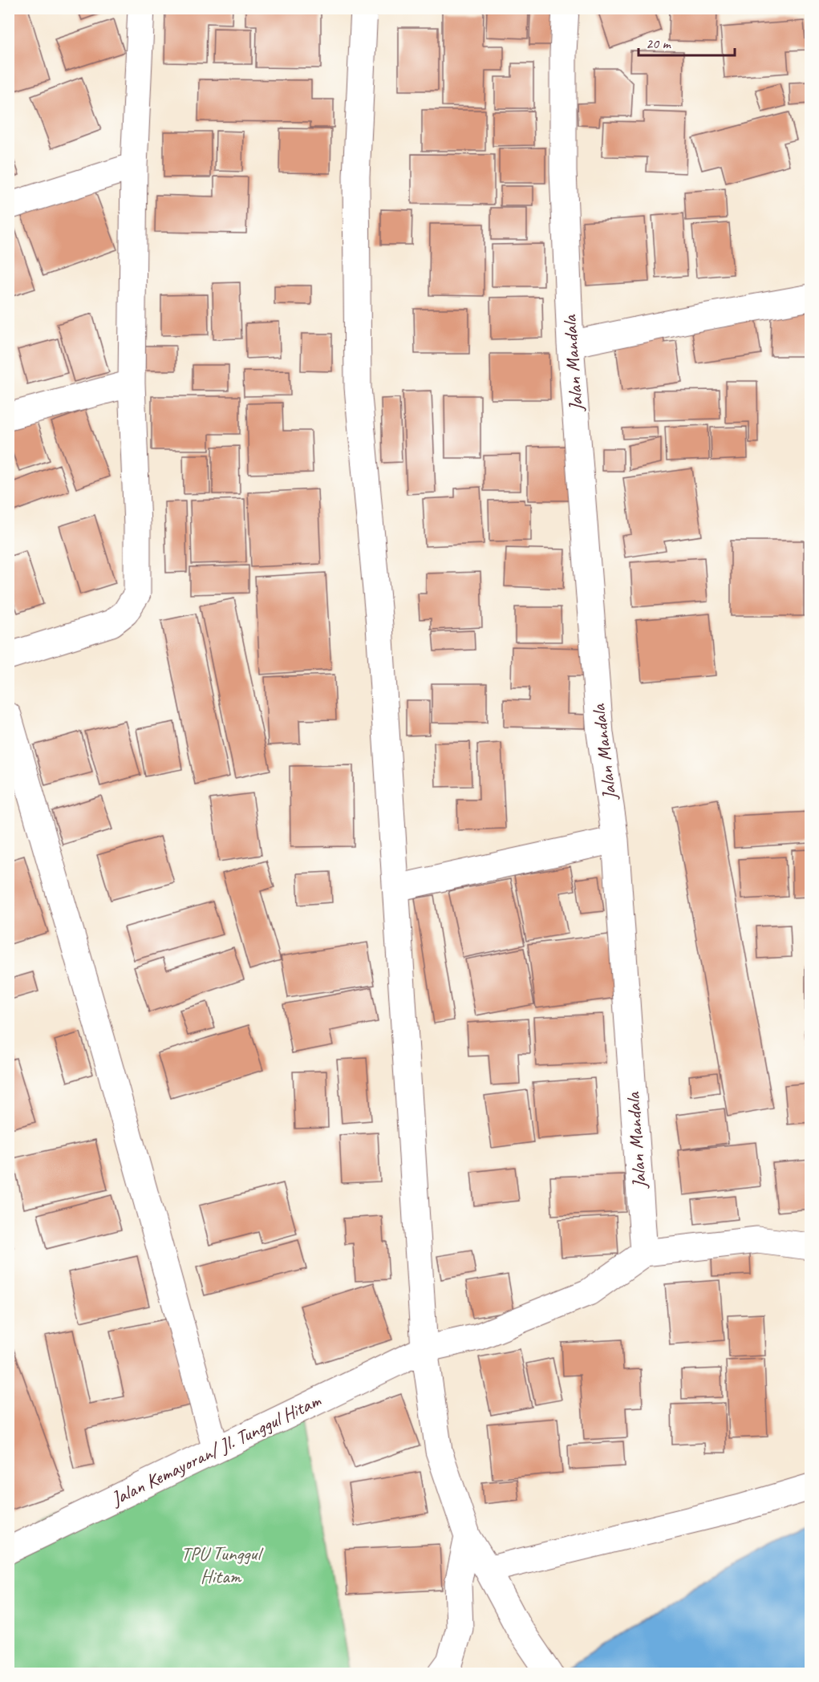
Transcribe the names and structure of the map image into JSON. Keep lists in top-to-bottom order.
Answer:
{
  "streets": {
    "street": ["Jalan Mandala", "Jalan Kemayoran/ Jl. Tunggul Hitam"]
  },
  "parks": ["TPU Tunggul Hitam"],
  "scale_bar": "20 m"
}
